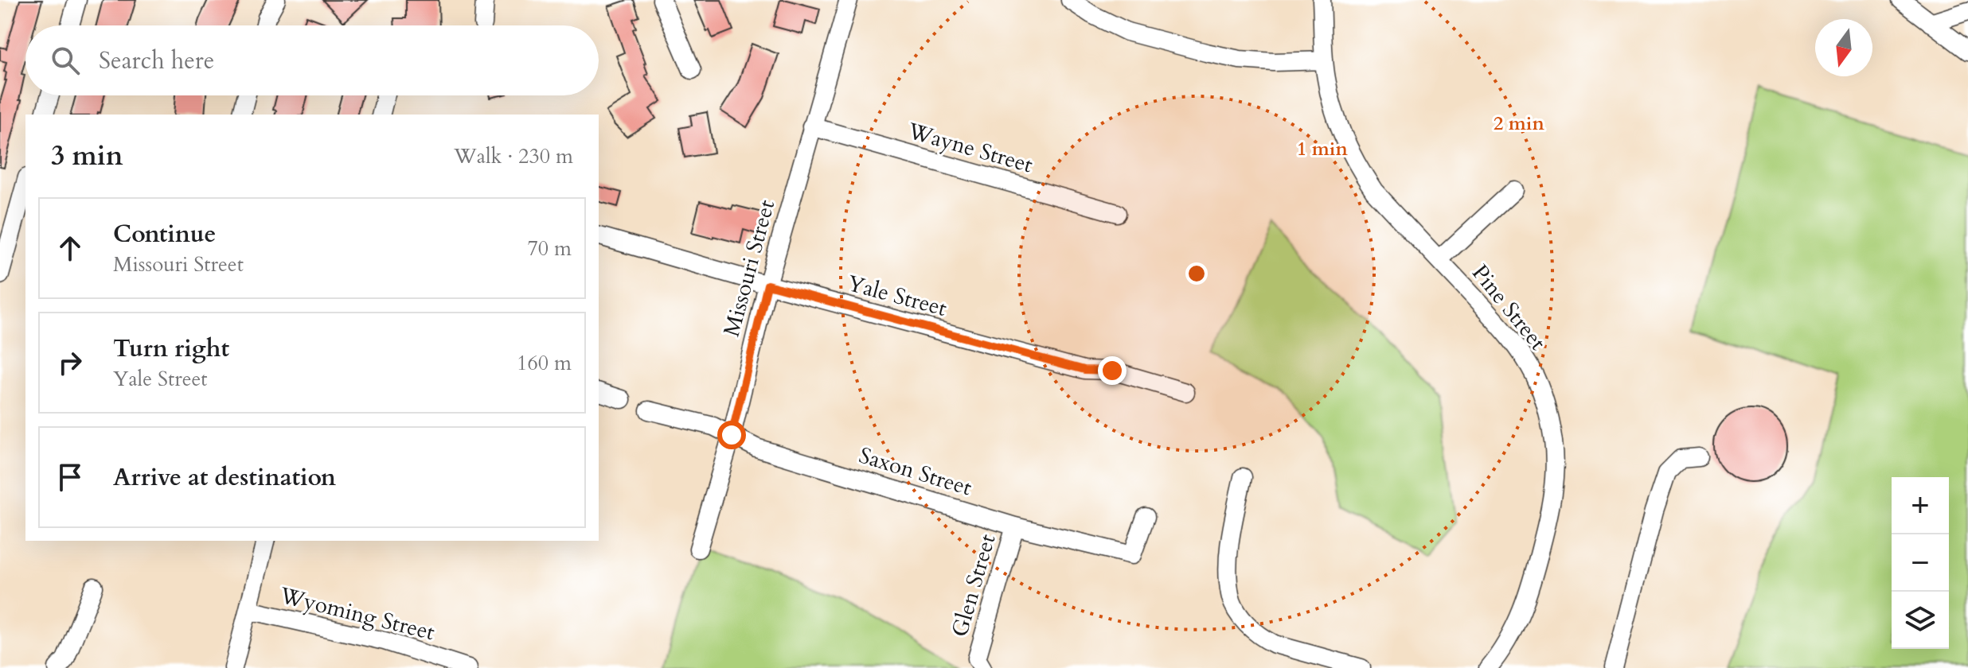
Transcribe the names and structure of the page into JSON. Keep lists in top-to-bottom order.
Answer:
{
  "streets": {
    "street": [
      "Wayne Street",
      "Missouri Street",
      "Yale Street",
      "Pine Street",
      "Saxon Street",
      "Glen Street",
      "Wyoming Street"
    ]
  },
  "crossings": [
    ["Wayne Street", "Missouri Street"],
    ["Missouri Street", "Yale Street"],
    ["Missouri Street", "Saxon Street"],
    ["Saxon Street", "Glen Street"]
  ],
  "north": "bottom",
  "page": {
    "search": "Search here",
    "heading": ["3 min", "Walk · 230 m"],
    "list": [
      ["Continue", "Missouri Street", "70 m"],
      ["Turn right", "Yale Street", "160 m"],
      "Arrive at destination"
    ],
    "map_buttons": ["+", "−"]
  },
  "rings": ["2 min", "1 min"]
}
